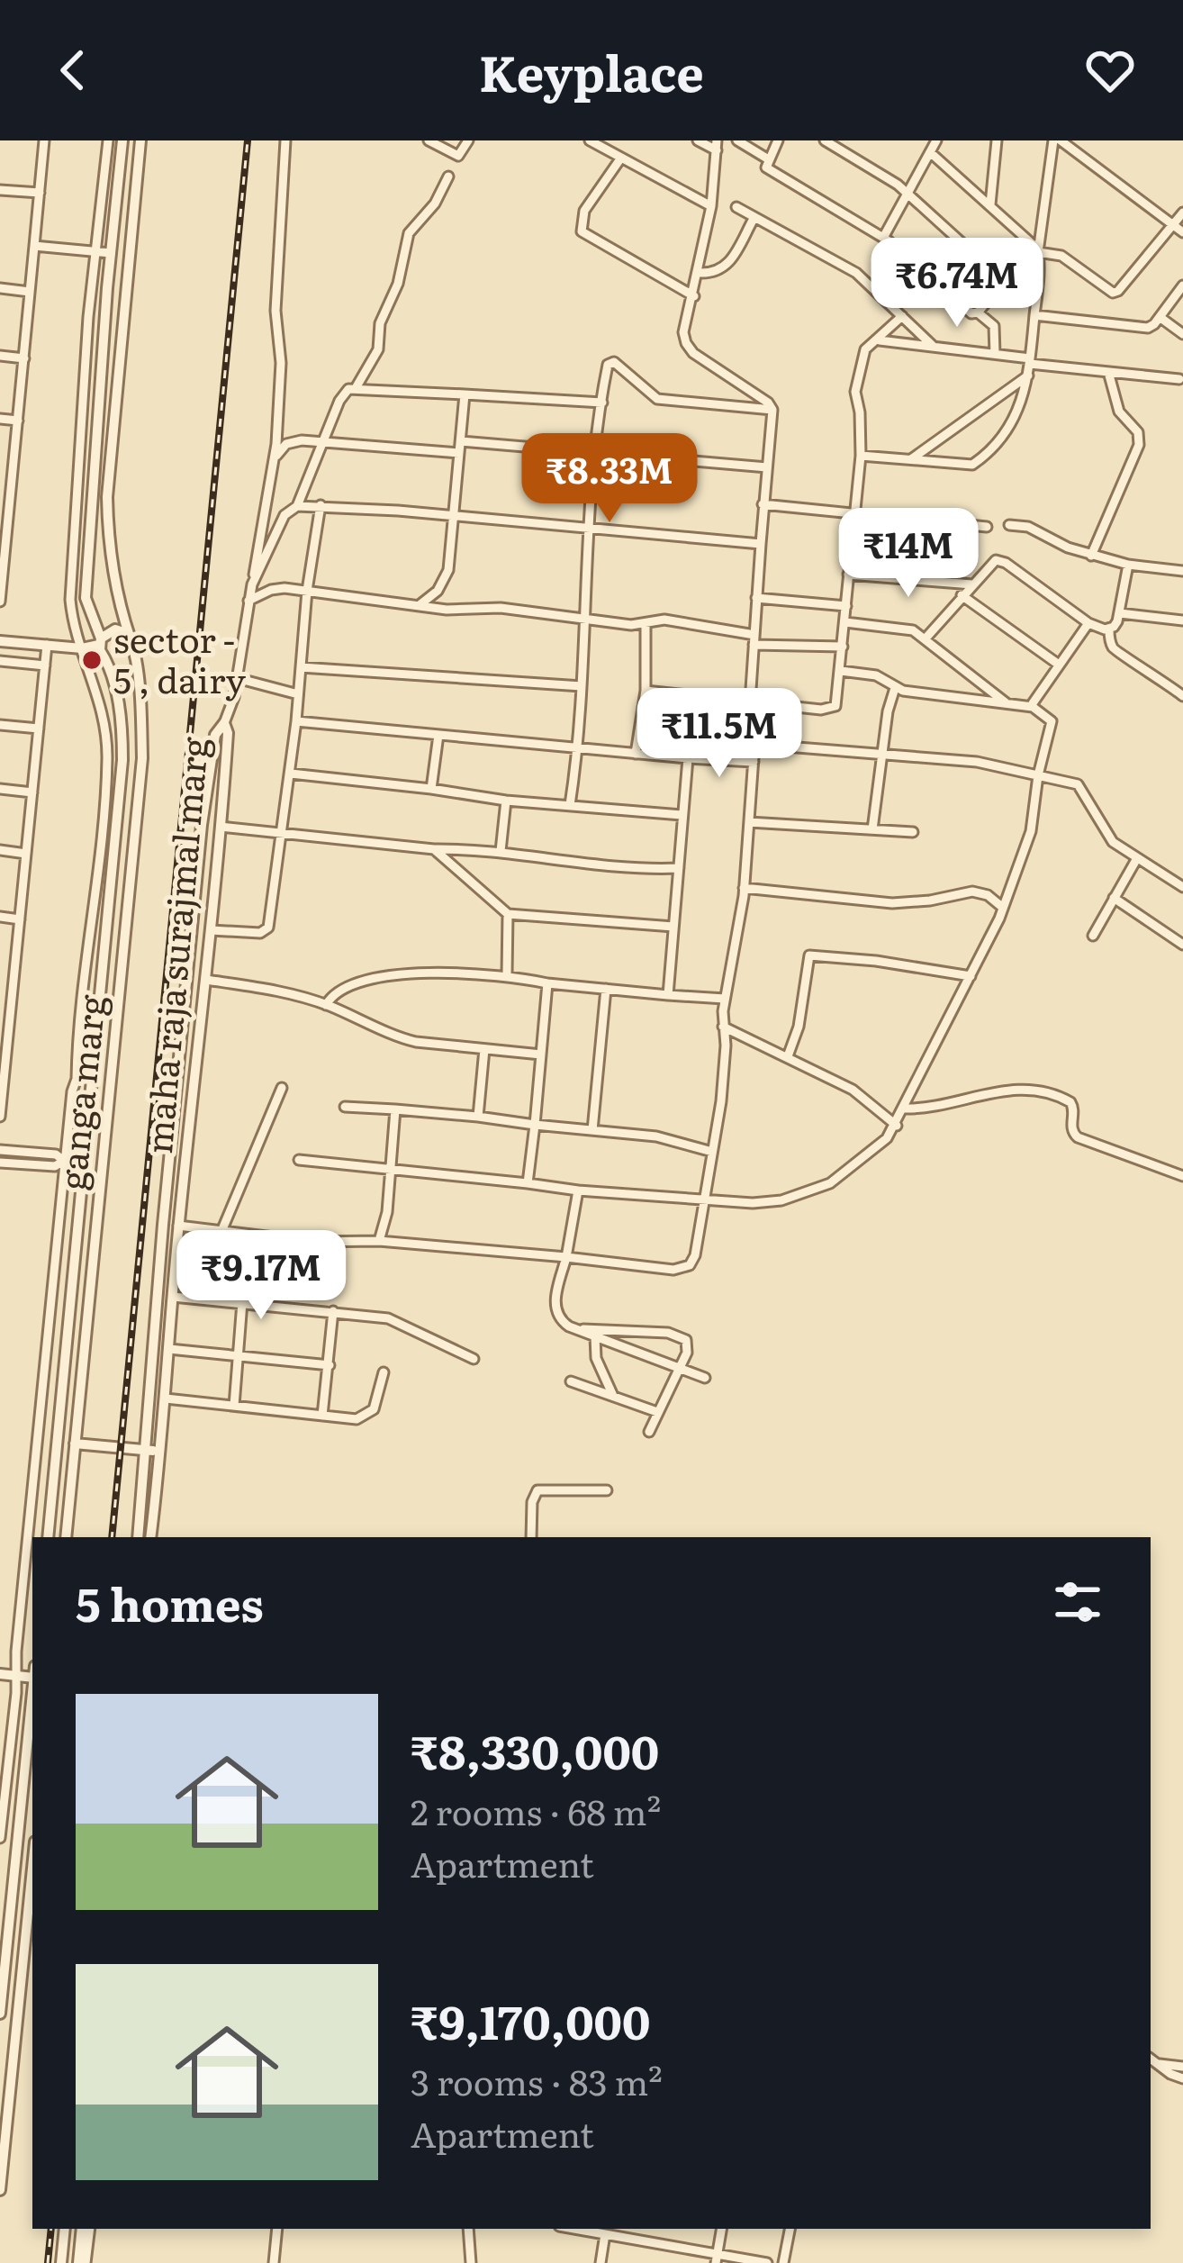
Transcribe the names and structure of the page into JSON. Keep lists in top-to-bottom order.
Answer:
{
  "streets": {
    "street": ["maha raja surajmal marg", "ganga marg"]
  },
  "places": ["sector - 5 , dairy"],
  "page": {
    "header": "Keyplace",
    "price": [
      "₹6.74M",
      "₹8.33M",
      "₹14M",
      "₹11.5M",
      "₹9.17M"
    ],
    "heading": "5 homes",
    "list": [
      {
        "name": "₹8,330,000",
        "note": "2 rooms · 68 m² · Apartment"
      },
      {
        "name": "₹9,170,000",
        "note": "3 rooms · 83 m² · Apartment"
      }
    ]
  }
}
